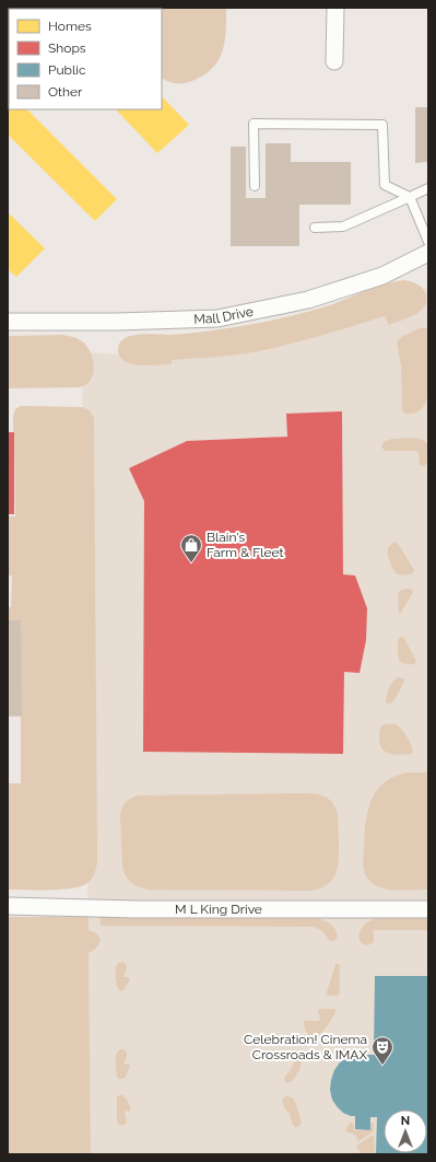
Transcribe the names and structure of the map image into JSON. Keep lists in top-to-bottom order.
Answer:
{
  "streets": {
    "street": ["Mall Drive", "M L King Drive"]
  },
  "places": {
    "shop": ["Blain's Farm & Fleet"],
    "theatre": ["Celebration! Cinema Crossroads & IMAX"]
  },
  "legend": [
    "Homes",
    "Shops",
    "Public",
    "Other"
  ],
  "north": "top"
}
